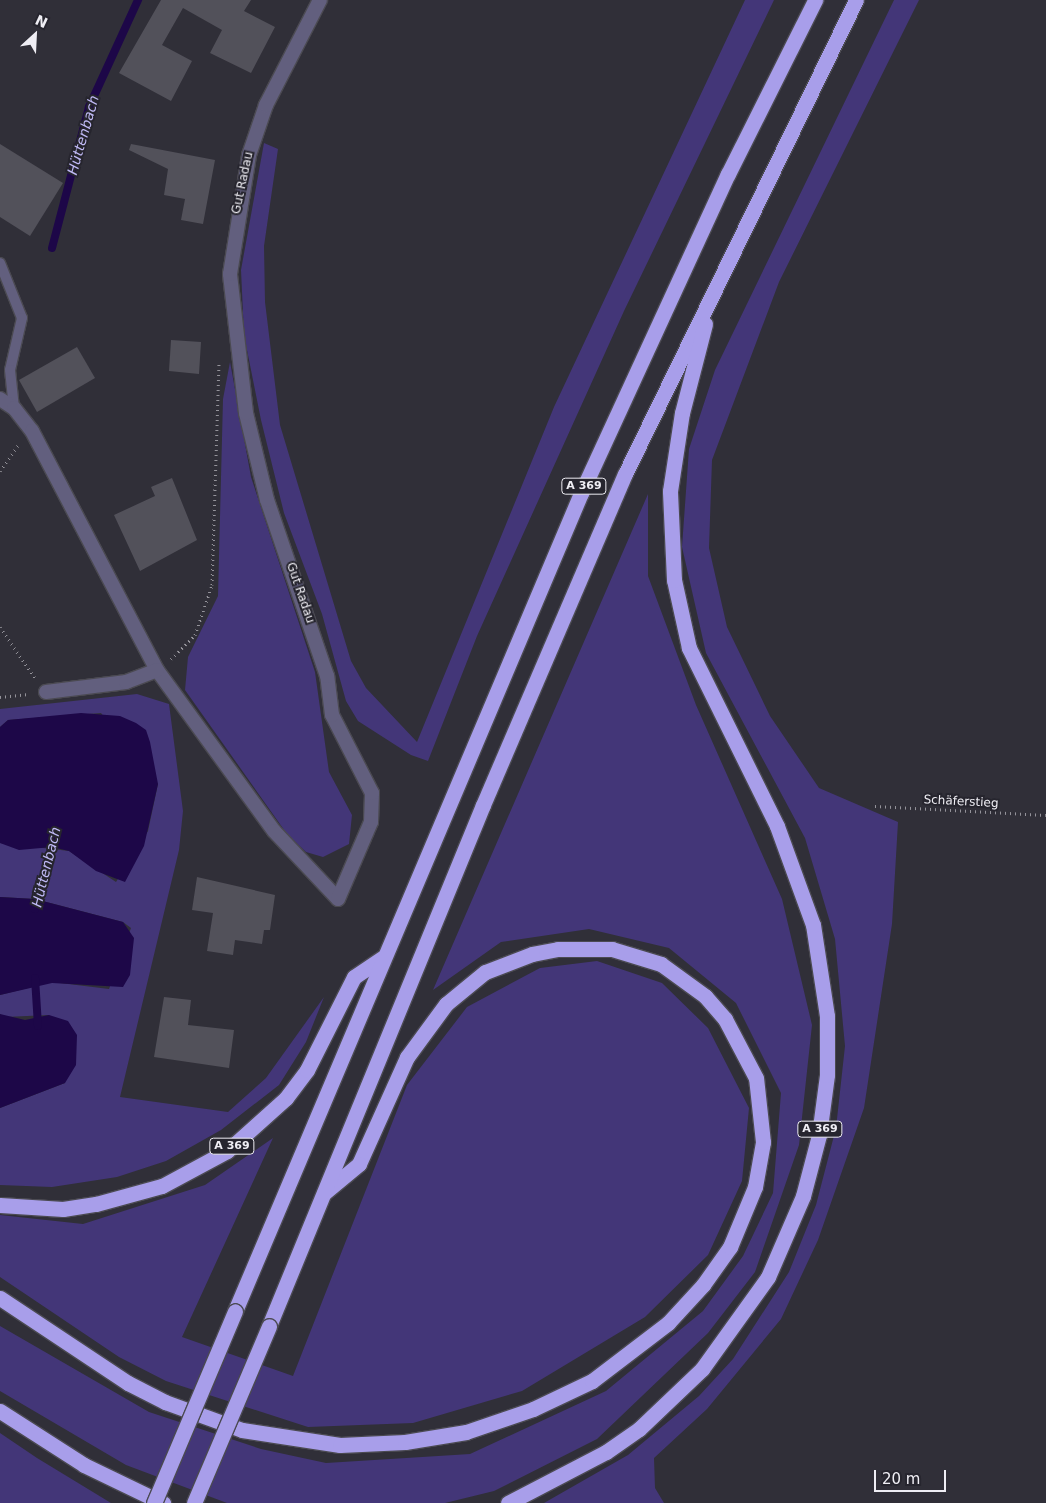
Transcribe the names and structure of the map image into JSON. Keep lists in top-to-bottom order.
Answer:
{
  "streets": {
    "highway": ["A 369"],
    "street": ["Gut Radau"],
    "path": ["Schäferstieg"]
  },
  "water": ["Hüttenbach"],
  "scale_bar": "20 m",
  "north": "top right"
}
